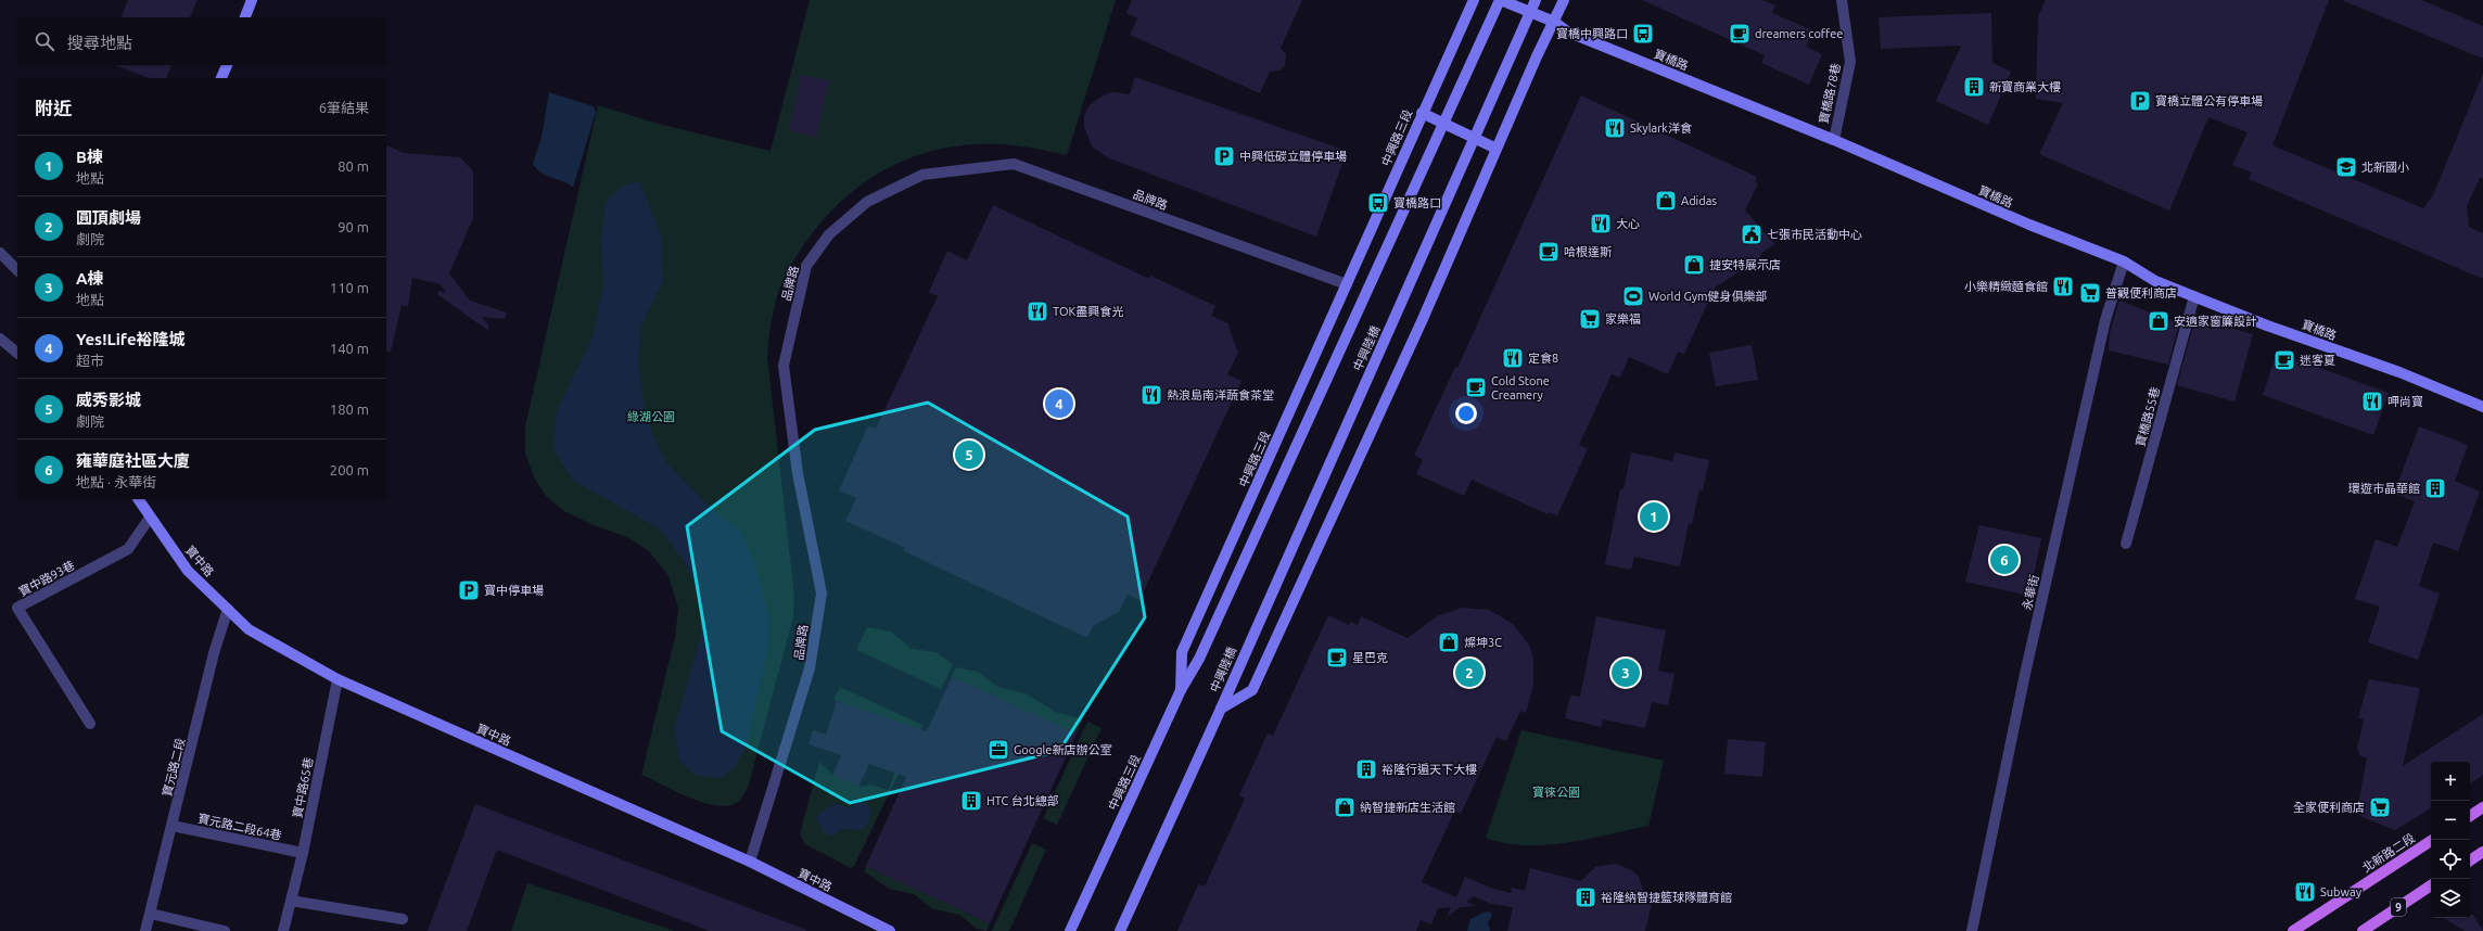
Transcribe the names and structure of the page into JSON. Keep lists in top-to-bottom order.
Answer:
{
  "streets": {
    "main road": ["北新路二段", "9"],
    "street": [
      "寶橋路",
      "寶橋路78巷",
      "中興路三段",
      "品牌路",
      "中興陸橋",
      "寶橋路55巷",
      "寶中路",
      "寶中路93巷",
      "永華街",
      "寶元路二段",
      "寶中路65巷",
      "寶元路二段64巷"
    ]
  },
  "crossings": [
    ["寶橋路", "寶橋路78巷"],
    ["寶橋路", "中興陸橋"],
    ["寶橋路", "寶橋路55巷"],
    ["寶橋路", "永華街"],
    ["中興路三段", "品牌路"],
    ["中興路三段", "中興陸橋"],
    ["品牌路", "寶中路"],
    ["寶中路", "寶中路93巷"],
    ["寶中路", "寶元路二段"],
    ["寶中路", "寶中路65巷"],
    ["寶元路二段", "寶元路二段64巷"],
    ["寶中路65巷", "寶元路二段64巷"]
  ],
  "parks": ["綠湖公園", "寶徠公園"],
  "places": {
    "bus stop": ["寶橋中興路口", "寶橋路口"],
    "cafe": [
      "dreamers coffee",
      "哈根達斯",
      "迷客夏",
      "Cold Stone Creamery",
      "星巴克"
    ],
    "building": [
      "新寶商業大樓",
      "環遊市晶華館",
      "裕隆行遍天下大樓",
      "HTC 台北總部",
      "裕隆納智捷籃球隊體育館"
    ],
    "parking": ["寶橋立體公有停車場", "中興低碳立體停車場", "寶中停車場"],
    "restaurant": [
      "Skylark洋食",
      "大心",
      "小樂精緻麵食館",
      "TOK盡興食光",
      "定食8",
      "熱浪島南洋蔬食茶堂",
      "呷尚寶",
      "Subway"
    ],
    "school or university": ["北新國小"],
    "shop": [
      "Adidas",
      "捷安特展示店",
      "安適家窗簾設計",
      "燦坤3C",
      "納智捷新店生活館"
    ],
    "public building": ["七張市民活動中心"],
    "supermarket": ["普觀便利商店", "家樂福", "全家便利商店"],
    "sports": ["World Gym健身俱樂部"],
    "office": ["Google新店辦公室"]
  },
  "page": {
    "search": "搜尋地點",
    "heading": ["附近", "6筆結果"],
    "list": [
      {
        "mark": "1",
        "name": "B棟",
        "note": "地點",
        "value": "80 m"
      },
      {
        "mark": "2",
        "name": "圓頂劇場",
        "note": "劇院",
        "value": "90 m"
      },
      {
        "mark": "3",
        "name": "A棟",
        "note": "地點",
        "value": "110 m"
      },
      {
        "mark": "4",
        "name": "Yes!Life裕隆城",
        "note": "超市",
        "value": "140 m"
      },
      {
        "mark": "5",
        "name": "威秀影城",
        "note": "劇院",
        "value": "180 m"
      },
      {
        "mark": "6",
        "name": "雍華庭社區大廈",
        "note": "地點 · 永華街",
        "value": "200 m"
      }
    ],
    "pins": [
      "4",
      "5",
      "1",
      "6",
      "2",
      "3"
    ],
    "map_buttons": ["+", "−"]
  }
}
